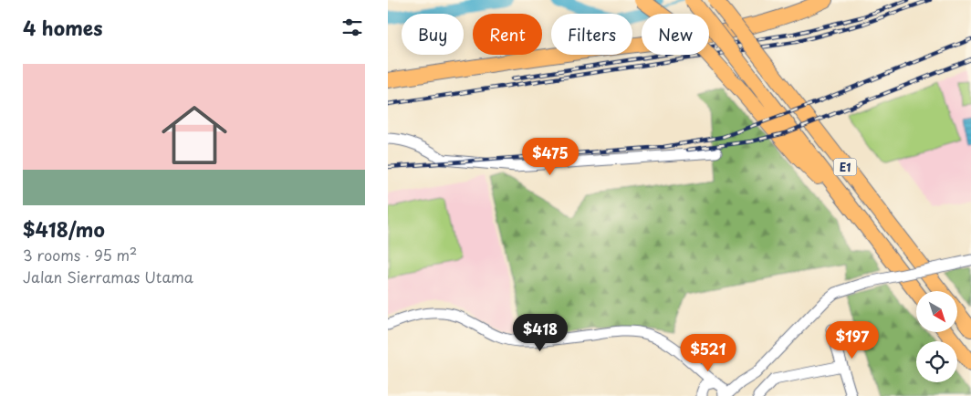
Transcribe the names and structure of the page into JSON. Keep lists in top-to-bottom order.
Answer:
{
  "streets": {
    "highway": ["E1"]
  },
  "north": "bottom right",
  "page": {
    "heading": "4 homes",
    "chip": [
      "Buy",
      "Rent",
      "Filters",
      "New"
    ],
    "list": [
      {
        "name": "$418/mo",
        "note": "3 rooms · 95 m² · Jalan Sierramas Utama"
      }
    ],
    "price": [
      "$475",
      "$418",
      "$197",
      "$521"
    ]
  }
}
